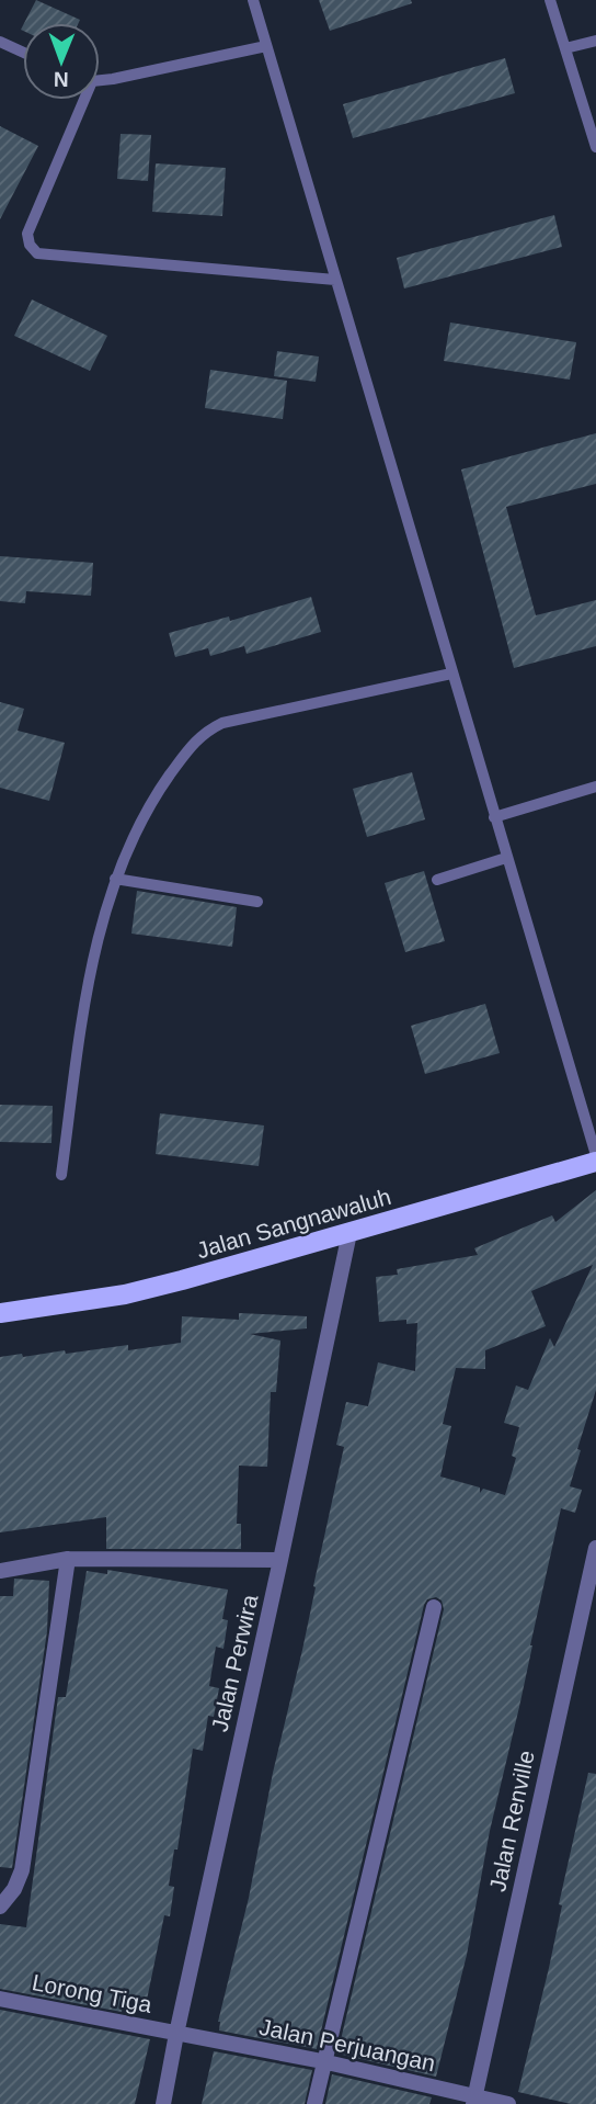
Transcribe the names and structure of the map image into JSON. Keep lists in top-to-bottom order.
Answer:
{
  "streets": {
    "main road": ["Jalan Sangnawaluh"],
    "street": [
      "Jalan Perwira",
      "Jalan Renville",
      "Lorong Tiga",
      "Jalan Perjuangan"
    ]
  },
  "crossings": [
    ["Jalan Sangnawaluh", "Jalan Perwira"],
    ["Jalan Perwira", "Lorong Tiga"],
    ["Jalan Perwira", "Jalan Perjuangan"],
    ["Jalan Renville", "Jalan Perjuangan"],
    ["Lorong Tiga", "Jalan Perjuangan"]
  ],
  "north": "bottom"
}
